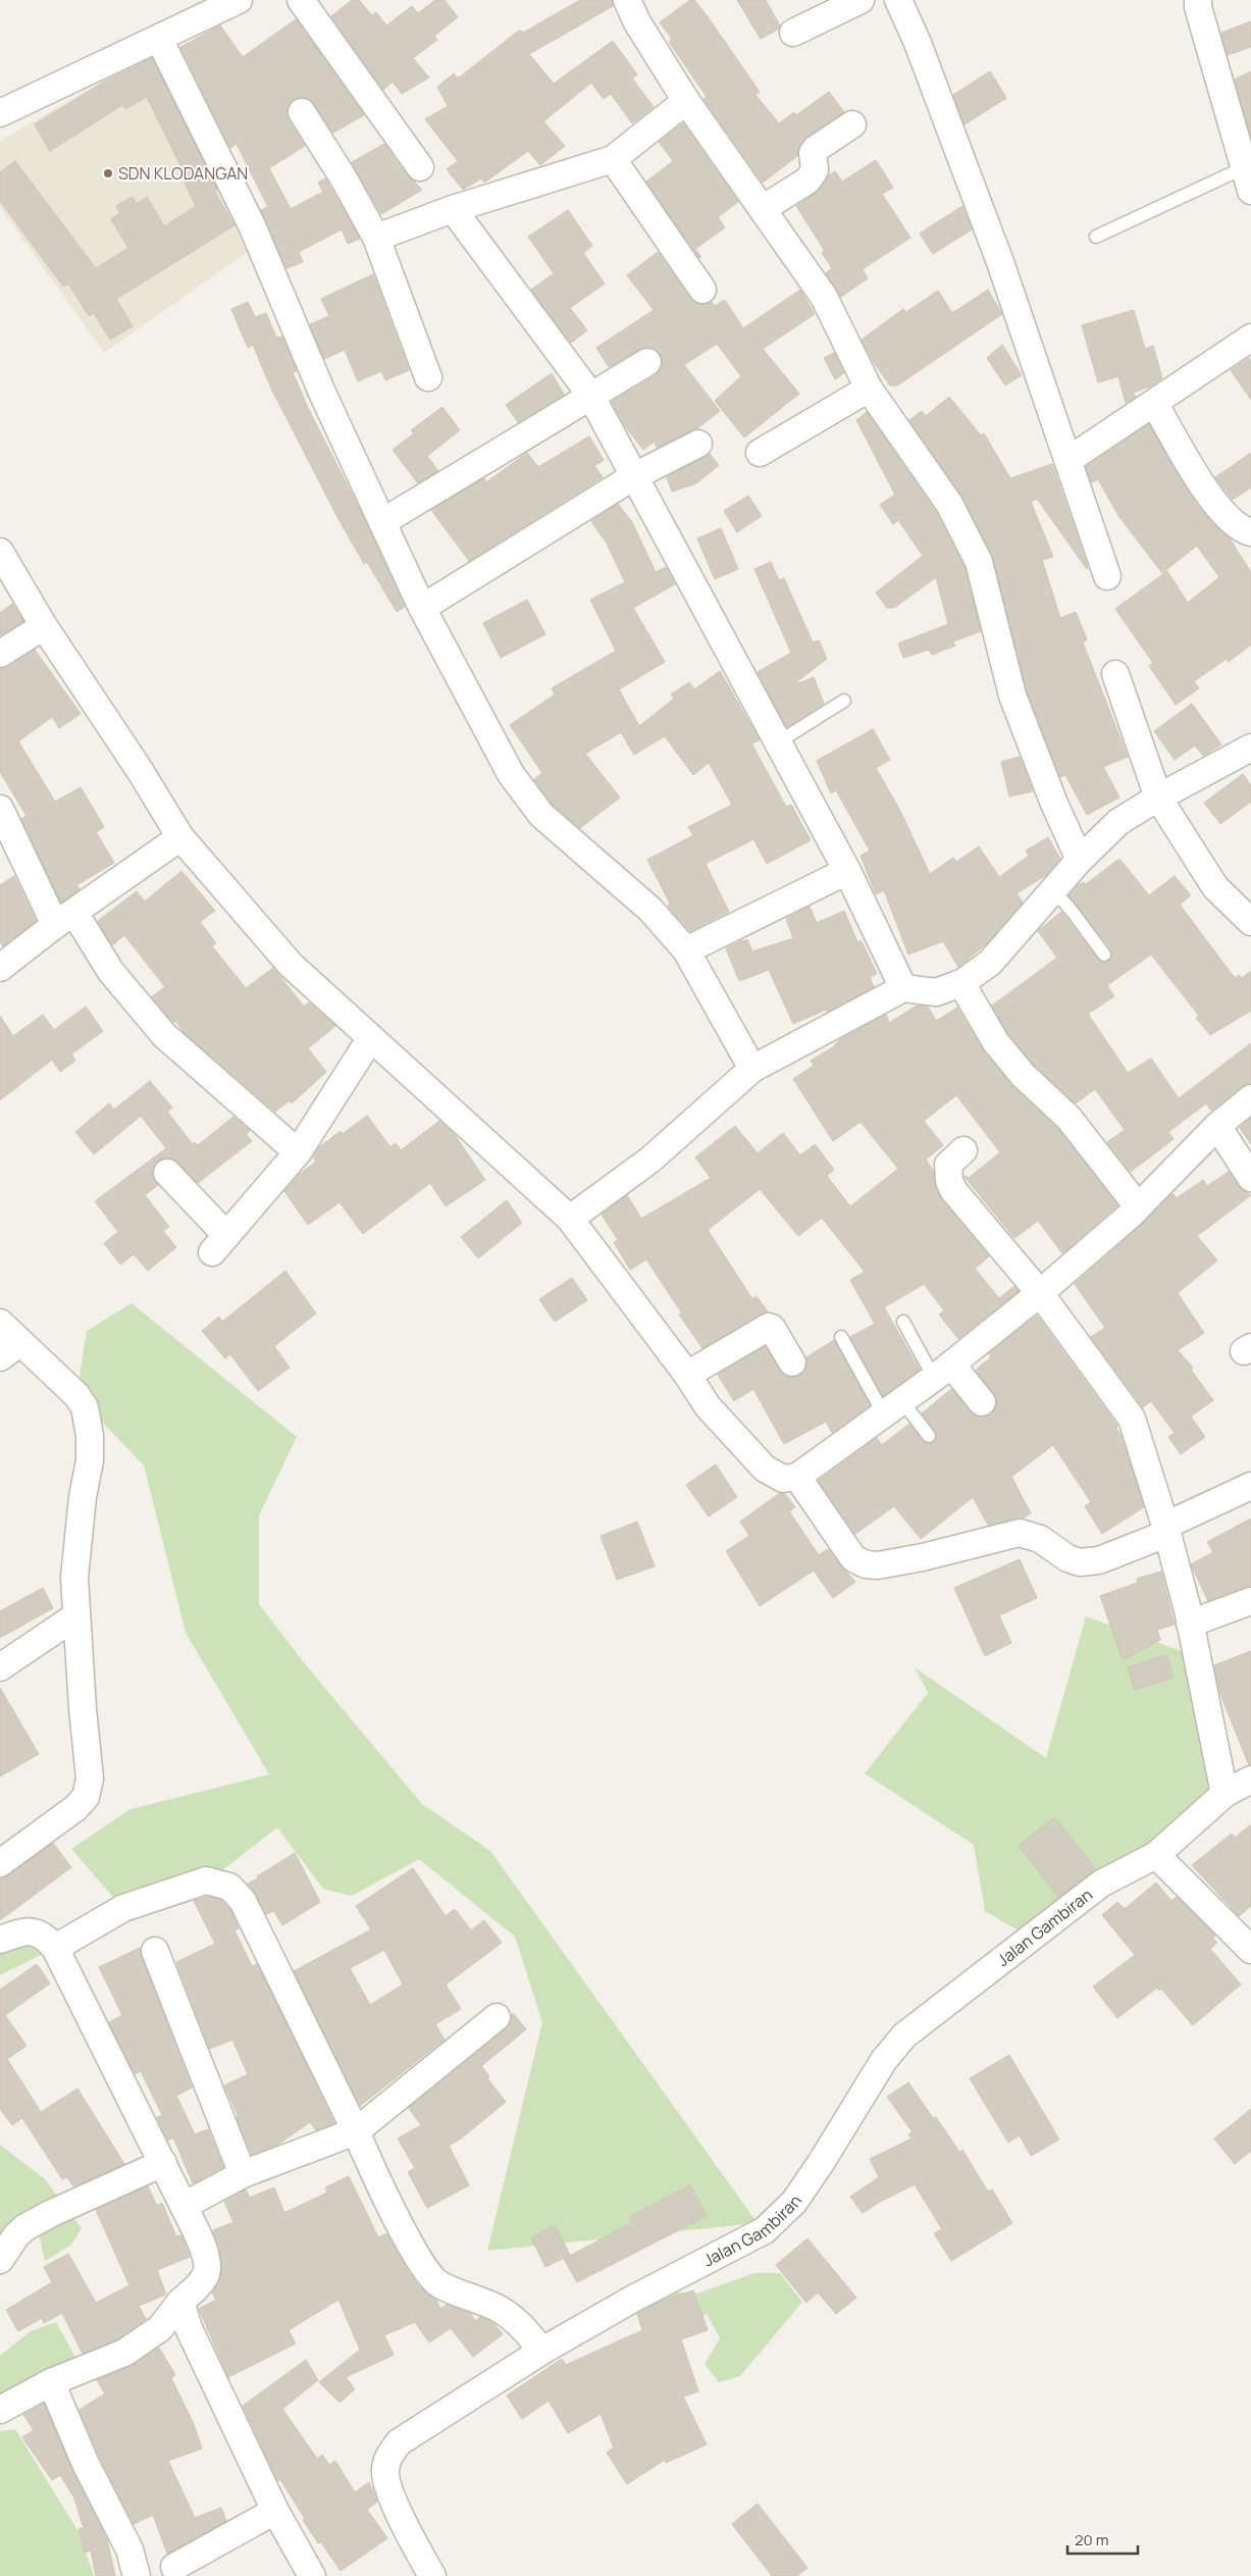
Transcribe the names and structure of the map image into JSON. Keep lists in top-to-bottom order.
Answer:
{
  "streets": {
    "street": ["Jalan Gambiran"]
  },
  "places": ["SDN KLODANGAN"],
  "scale_bar": "20 m"
}
